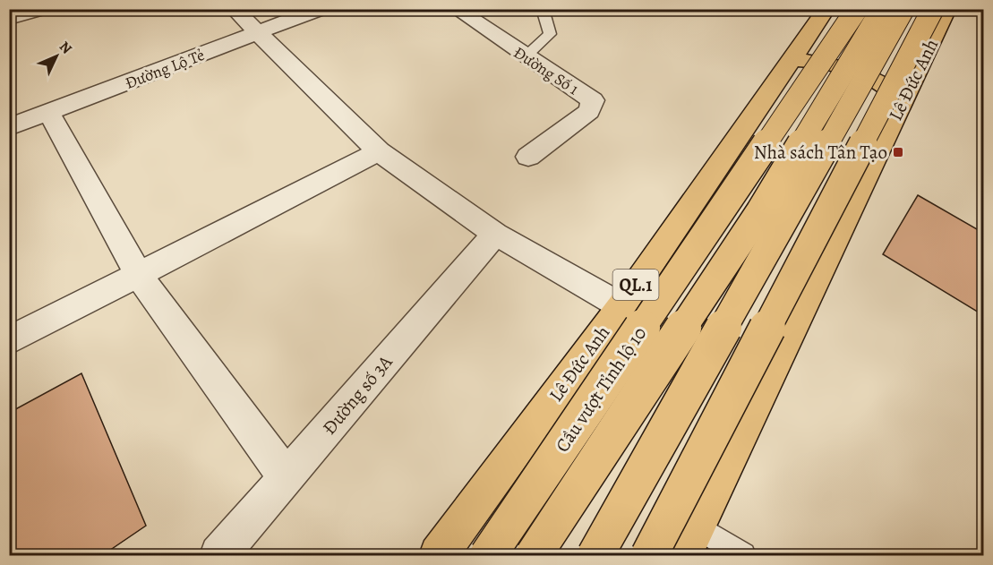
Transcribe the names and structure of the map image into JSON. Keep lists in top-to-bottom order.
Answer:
{
  "streets": {
    "highway": ["Lê Đức Anh", "QL.1", "Cầu vượt Tỉnh lộ 10"],
    "street": ["Đường Lộ Tẻ", "Đường Số 1", "Đường số 3A"]
  },
  "places": {
    "transit": ["Nhà sách Tân Tạo"]
  },
  "north": "top right"
}
